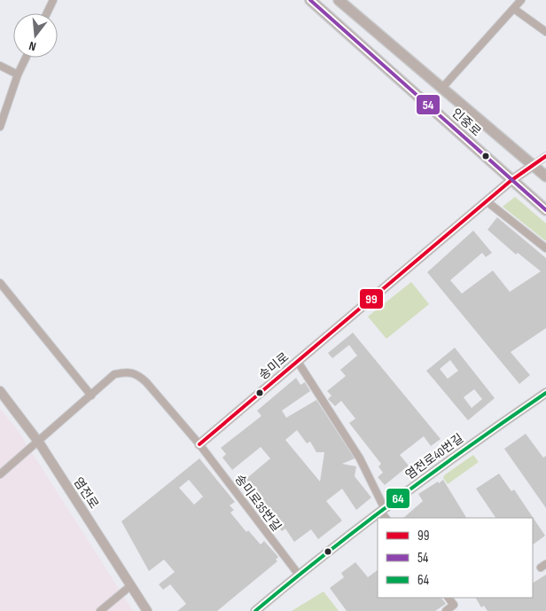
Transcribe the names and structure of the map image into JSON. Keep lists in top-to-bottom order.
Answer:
{
  "streets": {
    "main road": ["인중로"],
    "street": [
      "송미로",
      "염전로40번길",
      "염전로",
      "송미로35번길"
    ]
  },
  "crossings": [
    ["인중로", "송미로"],
    ["송미로", "송미로35번길"],
    ["염전로40번길", "송미로35번길"]
  ],
  "lines": ["transit line 54", "transit line 99", "transit line 64"],
  "legend": ["99", "54", "64"],
  "north": "bottom"
}
